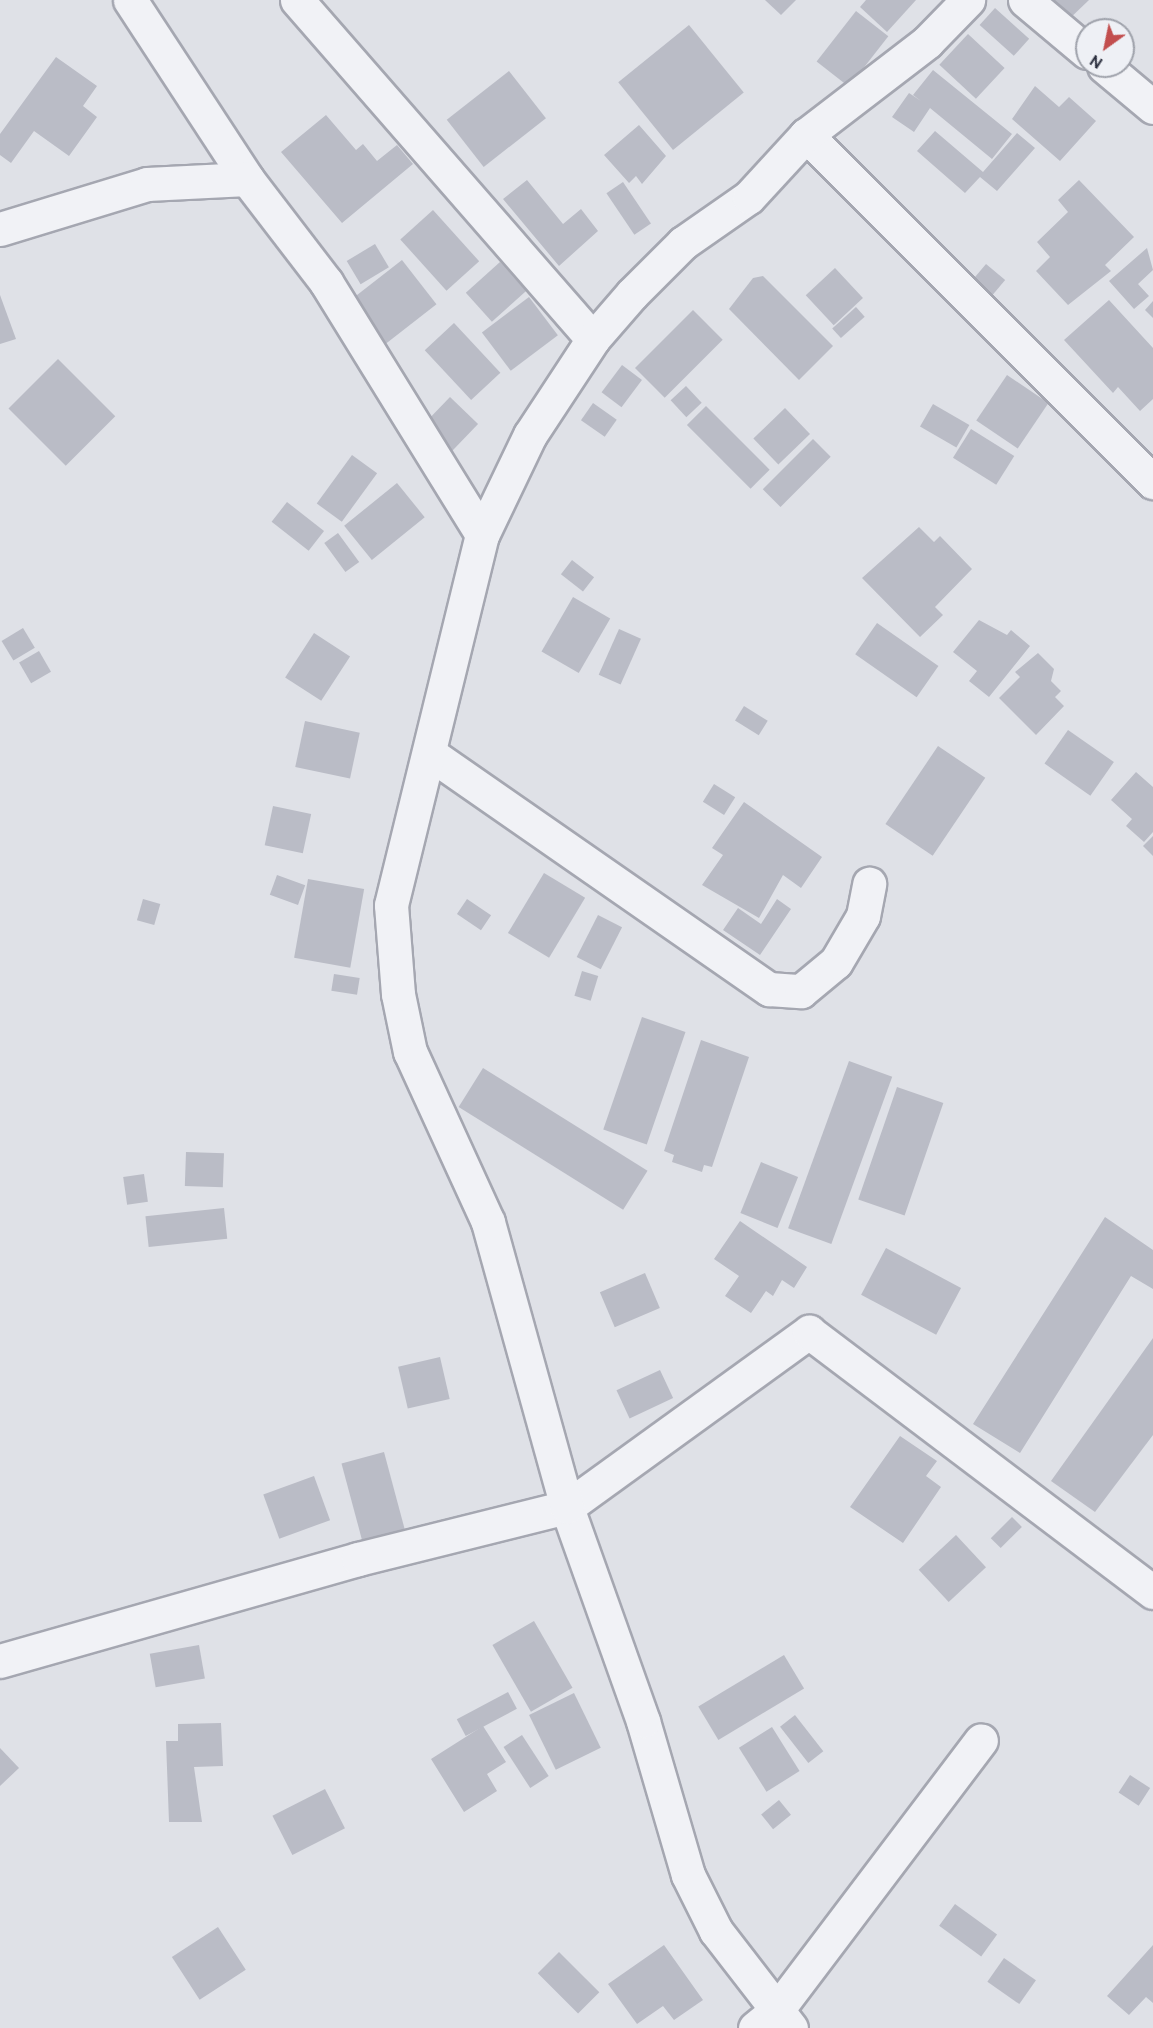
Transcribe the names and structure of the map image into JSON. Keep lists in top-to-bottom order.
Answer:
{
  "north": "bottom left"
}
